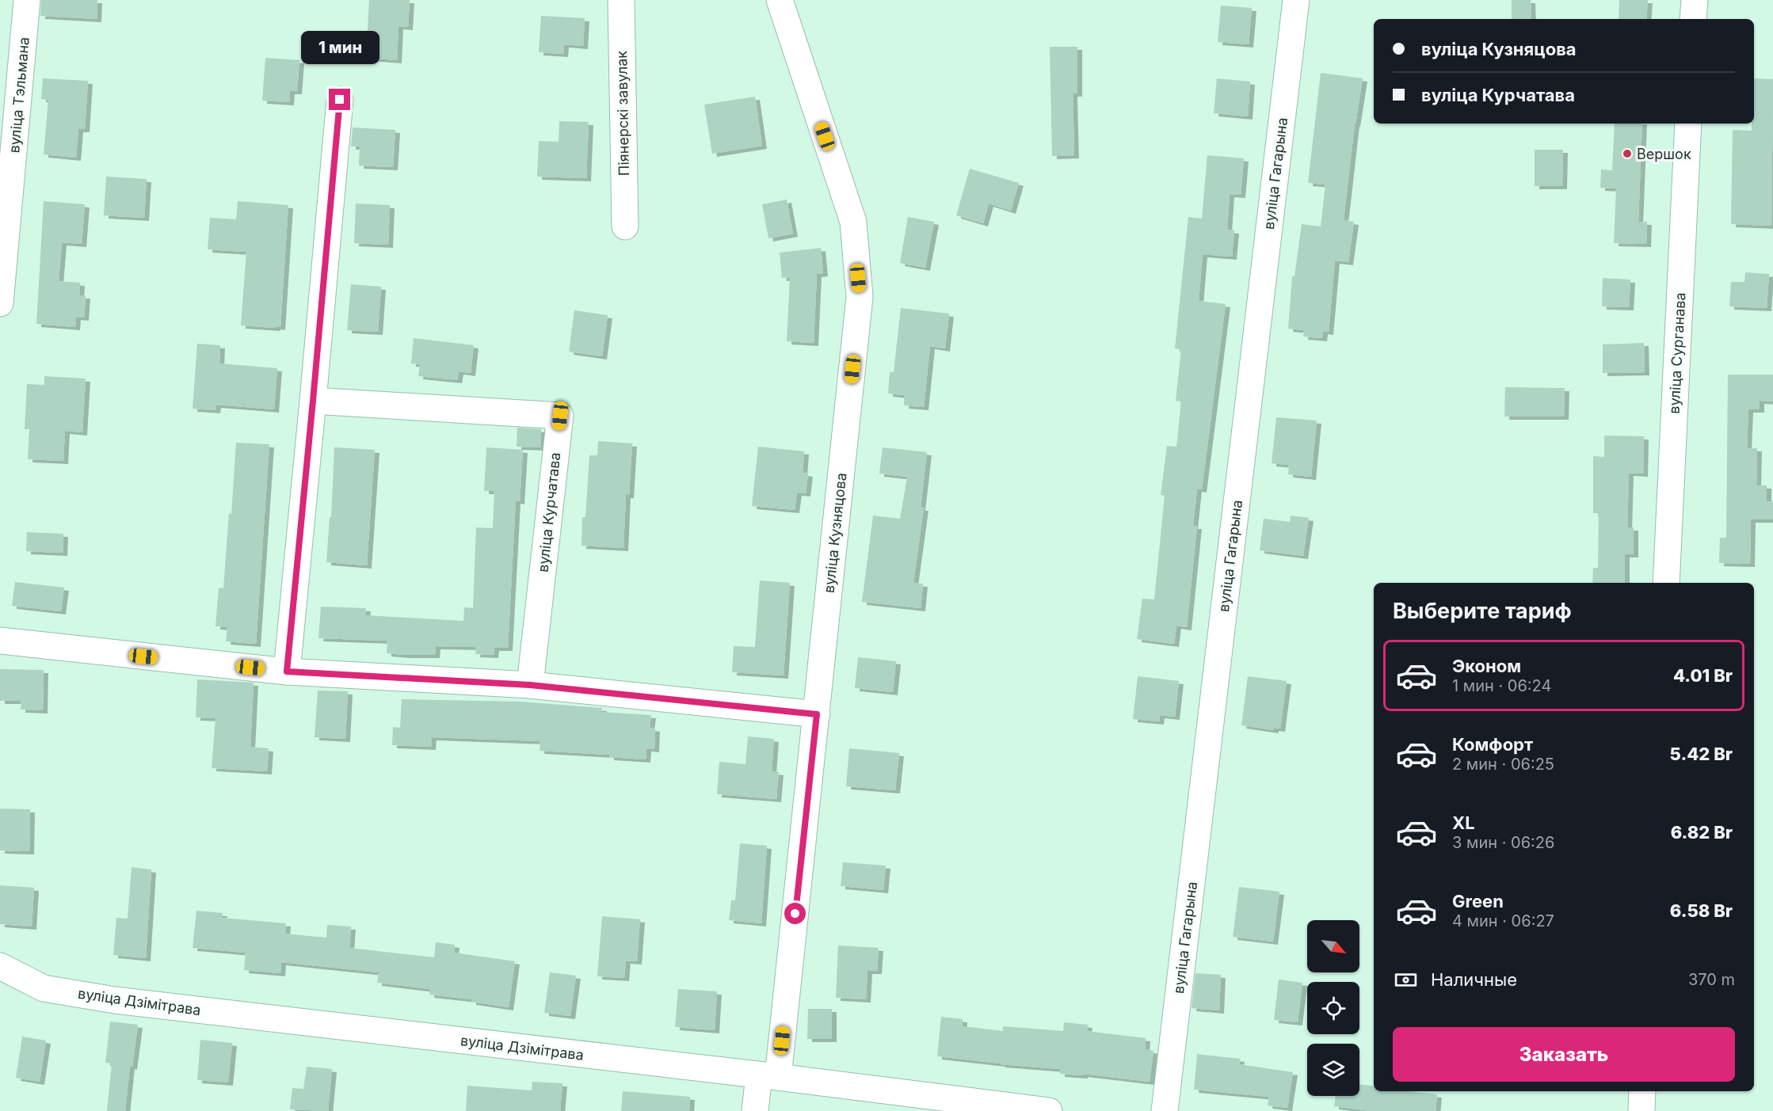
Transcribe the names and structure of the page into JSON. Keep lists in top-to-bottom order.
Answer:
{
  "streets": {
    "street": [
      "вуліца Тэльмана",
      "Піянерскі завулак",
      "вуліца Гагарына",
      "вуліца Сурганава",
      "вуліца Курчатава",
      "вуліца Кузняцова",
      "вуліца Дзімітрава"
    ]
  },
  "crossings": [
    ["вуліца Кузняцова", "вуліца Дзімітрава"]
  ],
  "places": ["Вершок"],
  "north": "bottom right",
  "page": {
    "banner": ["вуліца Кузняцова", "вуліца Курчатава"],
    "bubble": "1 мин",
    "heading": "Выберите тариф",
    "list": [
      {
        "name": "Эконом",
        "note": "1 мин · 06:24",
        "value": "4.01 Br"
      },
      {
        "name": "Комфорт",
        "note": "2 мин · 06:25",
        "value": "5.42 Br"
      },
      {
        "name": "XL",
        "note": "3 мин · 06:26",
        "value": "6.82 Br"
      },
      {
        "name": "Green",
        "note": "4 мин · 06:27",
        "value": "6.58 Br"
      }
    ],
    "pay": ["Наличные", "370 m"],
    "buttons": "Заказать"
  }
}
